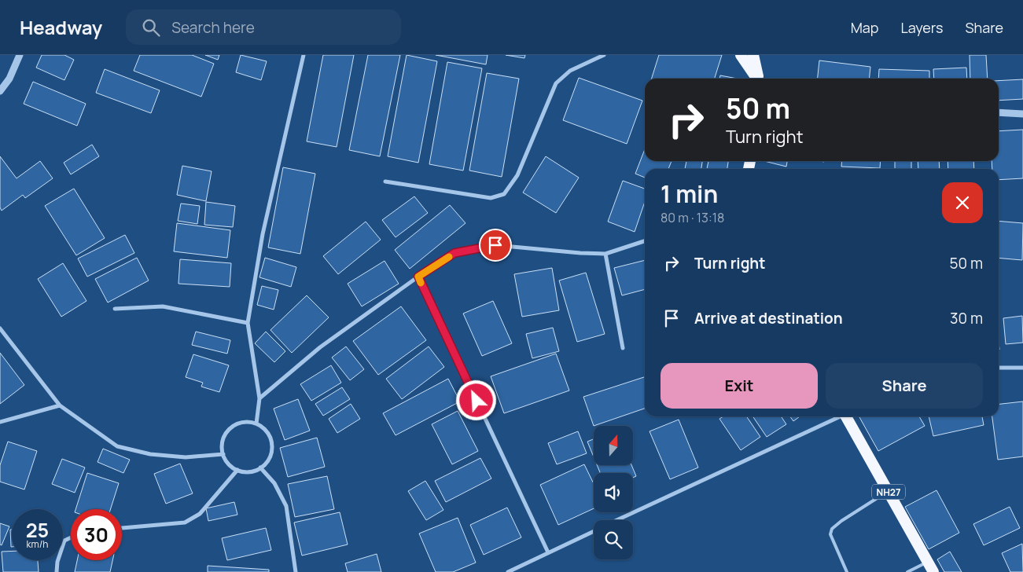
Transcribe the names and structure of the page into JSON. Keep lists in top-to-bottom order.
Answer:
{
  "streets": {
    "highway": ["NH27"]
  },
  "north": "top",
  "page": {
    "header": "Headway",
    "search": "Search here",
    "nav": ["Map", "Layers", "Share"],
    "turn": ["50 m", "Turn right"],
    "heading": ["1 min", "80 m · 13:18"],
    "list": [
      {
        "name": "Turn right",
        "value": "50 m"
      },
      {
        "name": "Arrive at destination",
        "value": "30 m"
      }
    ],
    "buttons": ["Exit", "Share"],
    "speed": "25 km/h",
    "limit": "30"
  }
}
